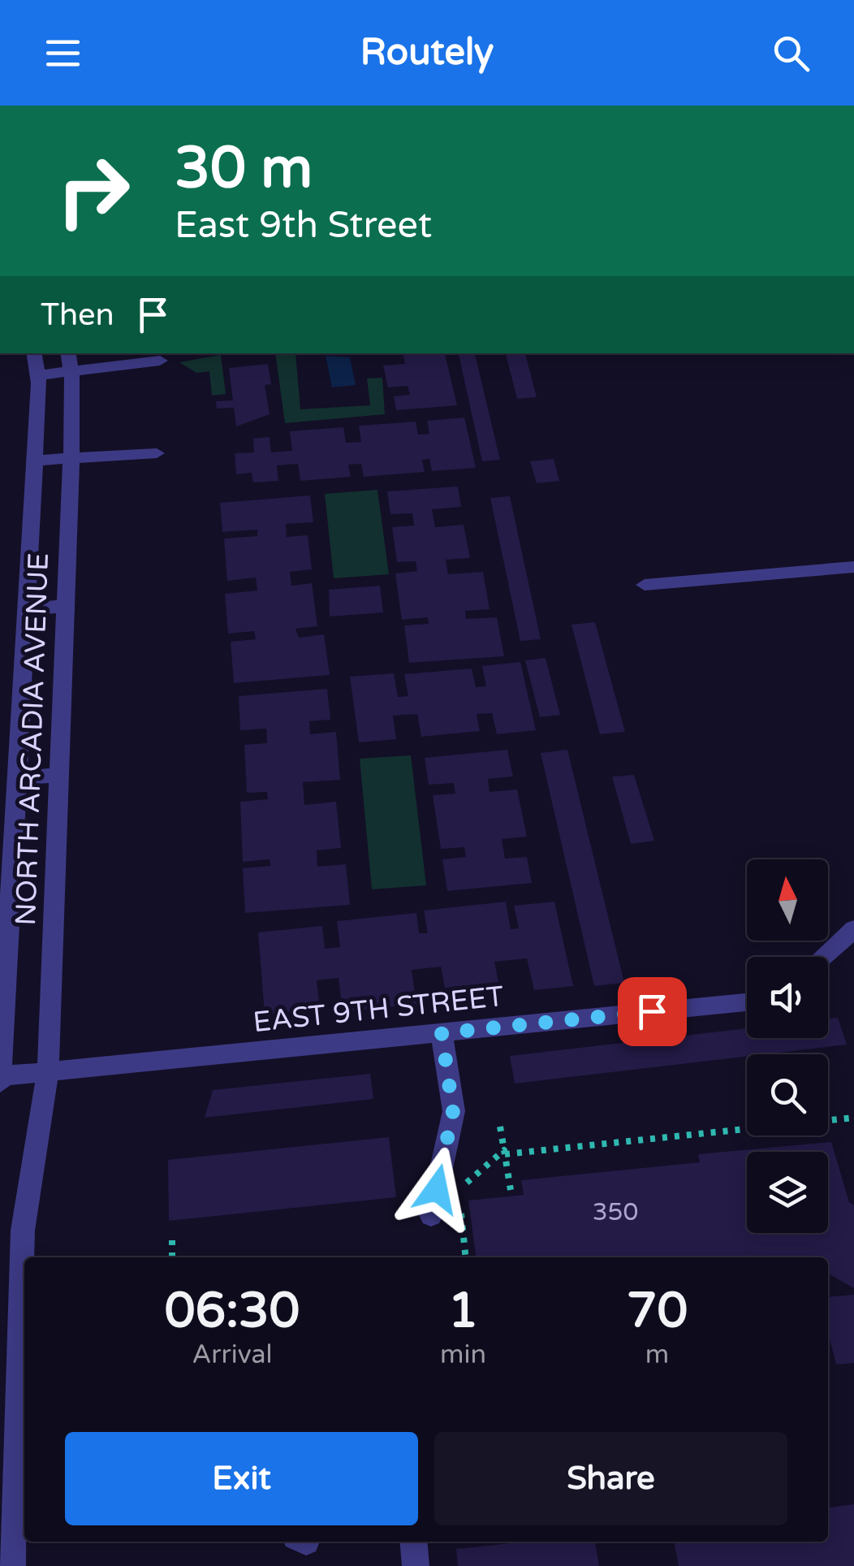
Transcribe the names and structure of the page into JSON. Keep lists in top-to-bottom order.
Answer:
{
  "streets": {
    "street": ["NORTH ARCADIA AVENUE", "EAST 9TH STREET"]
  },
  "crossings": [
    ["NORTH ARCADIA AVENUE", "EAST 9TH STREET"]
  ],
  "house_numbers": ["350"],
  "north": "top",
  "page": {
    "header": "Routely",
    "turn": ["30 m", "East 9th Street"],
    "then": "Then",
    "eta": [
      "06:30",
      "Arrival",
      "1",
      "min",
      "70",
      "m"
    ],
    "buttons": ["Exit", "Share"]
  }
}
